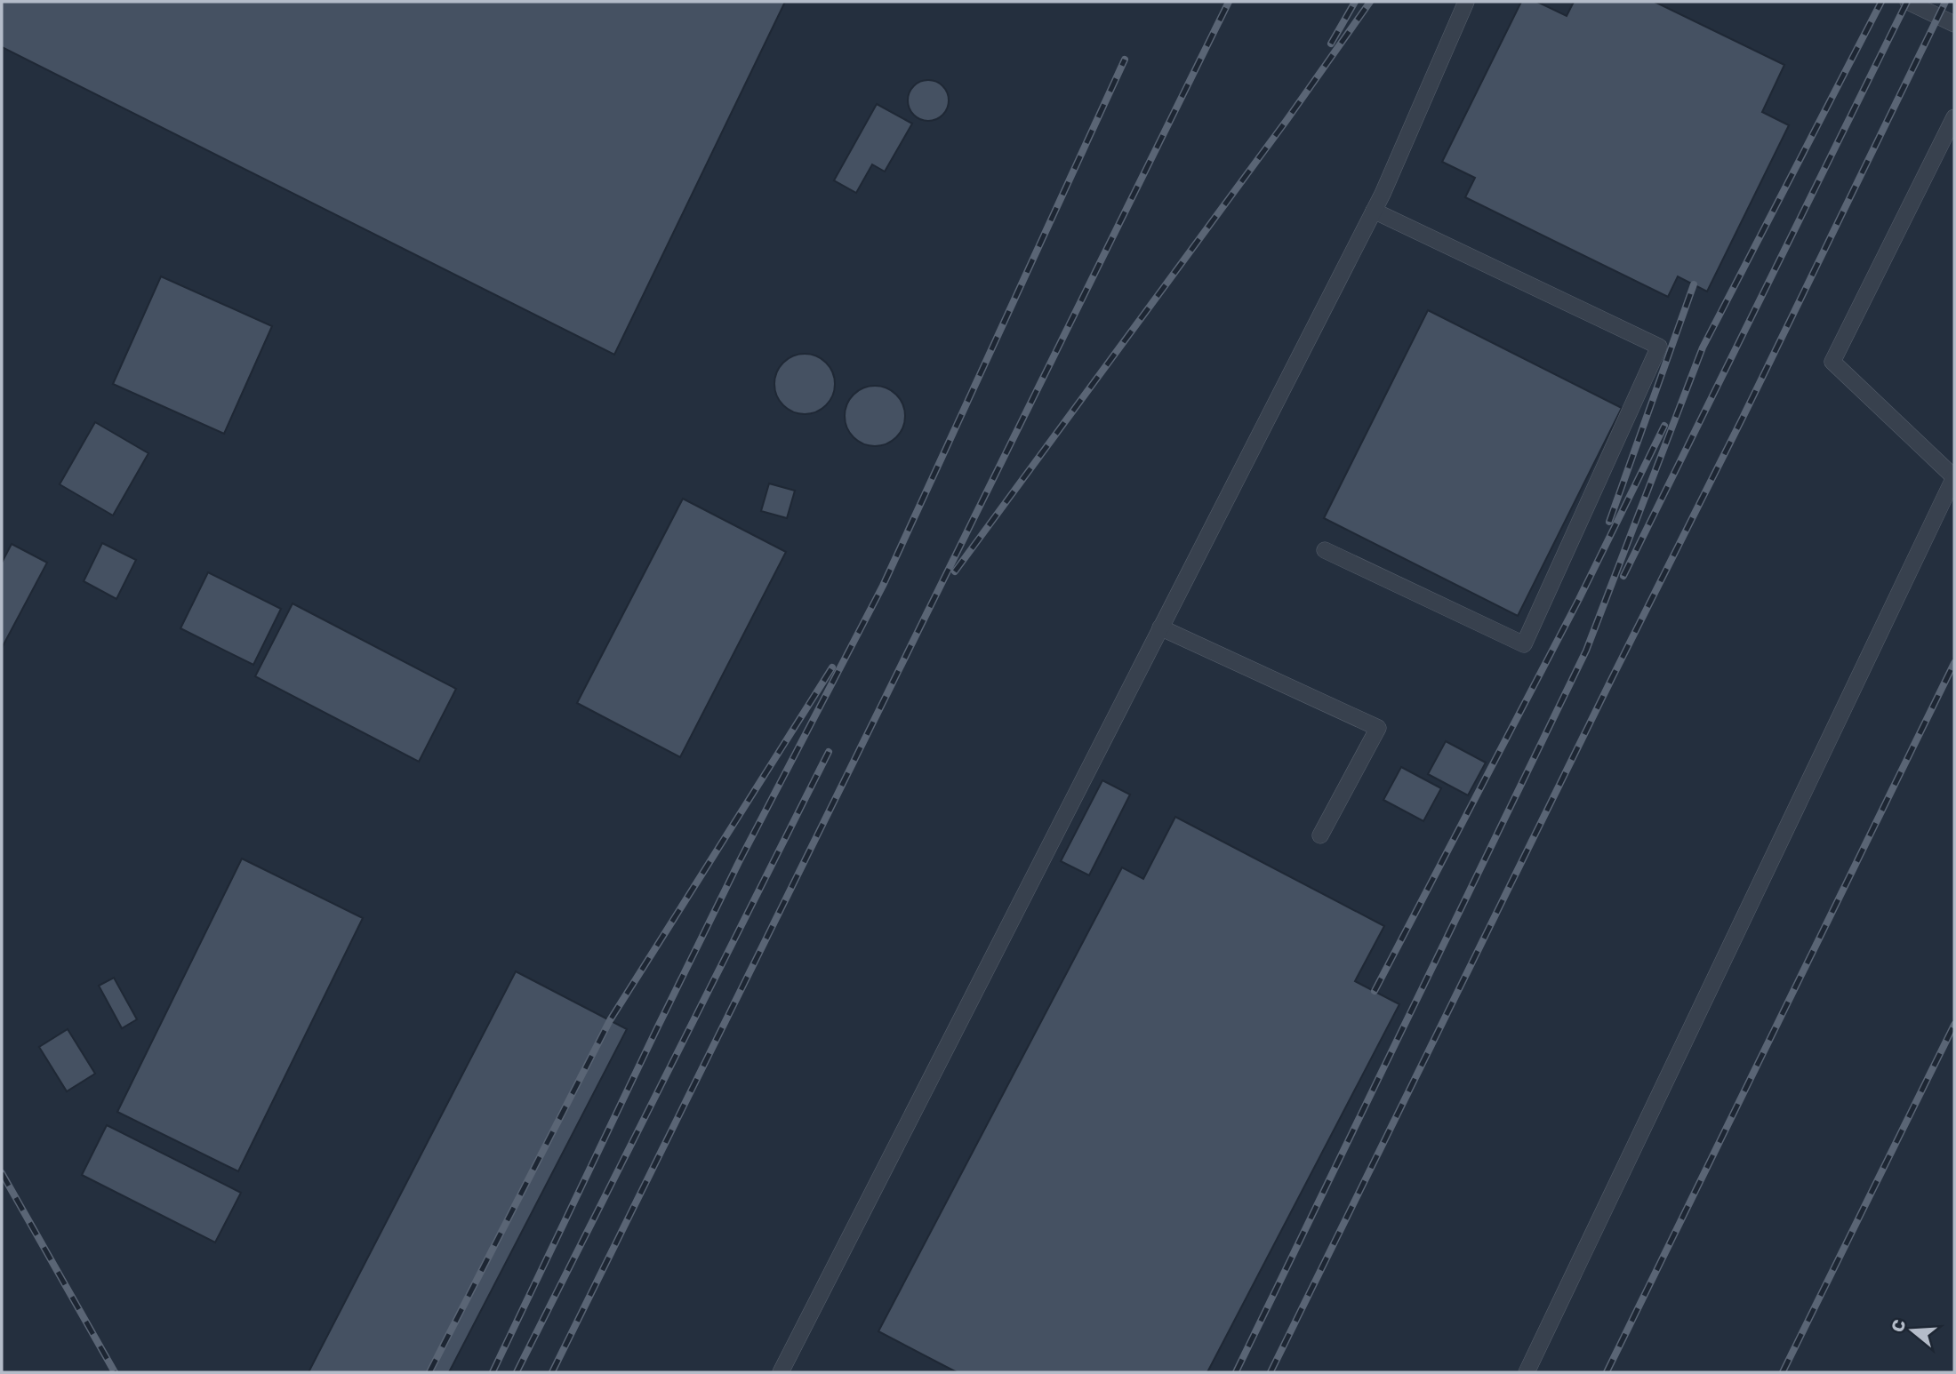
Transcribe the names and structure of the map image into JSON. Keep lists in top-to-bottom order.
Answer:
{
  "north": "left"
}
